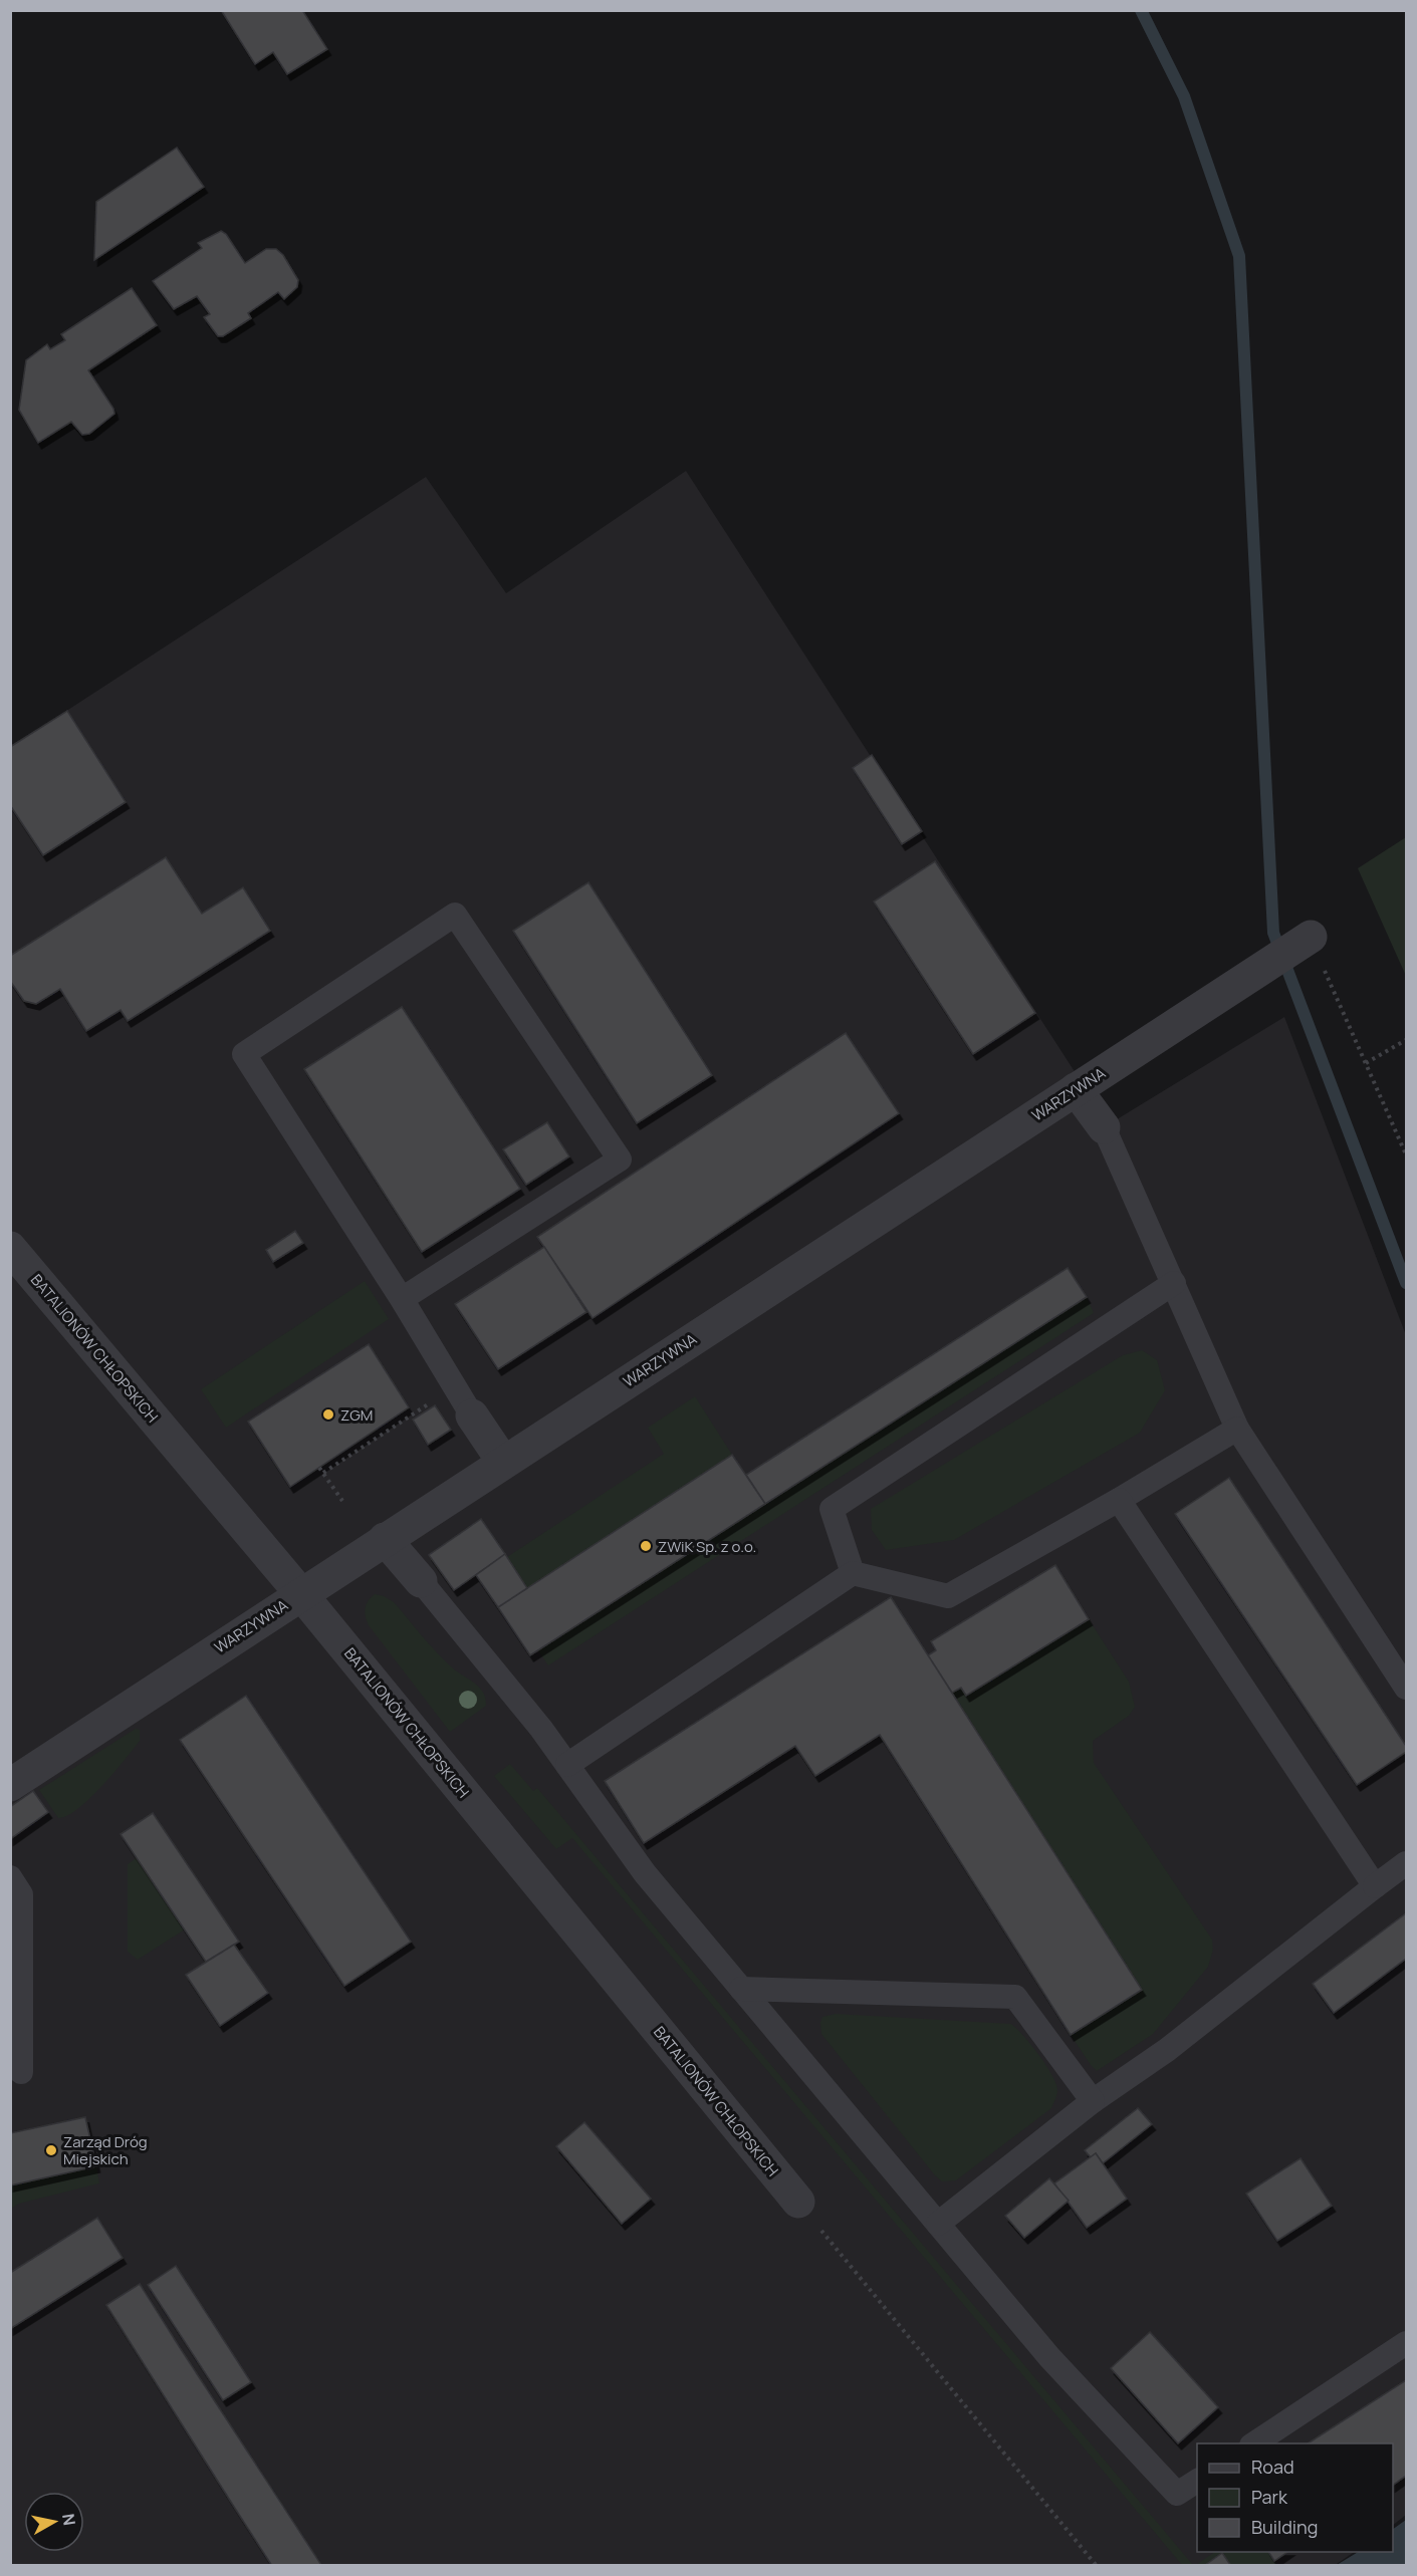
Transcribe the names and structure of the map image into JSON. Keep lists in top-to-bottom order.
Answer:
{
  "streets": {
    "street": ["WARZYWNA", "BATALIONÓW CHŁOPSKICH"]
  },
  "crossings": [
    ["WARZYWNA", "BATALIONÓW CHŁOPSKICH"]
  ],
  "places": ["ZGM", "ZWiK Sp. z o.o.", "Zarząd Dróg Miejskich"],
  "legend": ["Road", "Park", "Building"],
  "north": "right"
}
